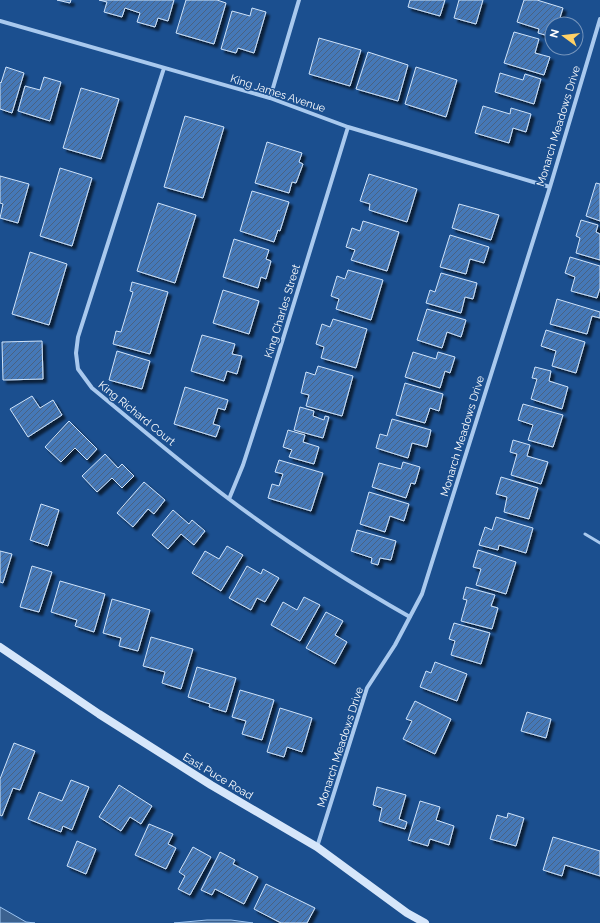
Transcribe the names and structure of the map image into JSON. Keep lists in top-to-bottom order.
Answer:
{
  "streets": {
    "main road": ["East Puce Road"],
    "street": [
      "King James Avenue",
      "Monarch Meadows Drive",
      "King Charles Street",
      "King Richard Court"
    ]
  },
  "crossings": [
    ["King James Avenue", "Monarch Meadows Drive"],
    ["King James Avenue", "King Charles Street"],
    ["King James Avenue", "King Richard Court"],
    ["Monarch Meadows Drive", "King Richard Court"],
    ["Monarch Meadows Drive", "East Puce Road"],
    ["King Charles Street", "King Richard Court"]
  ],
  "north": "left"
}
